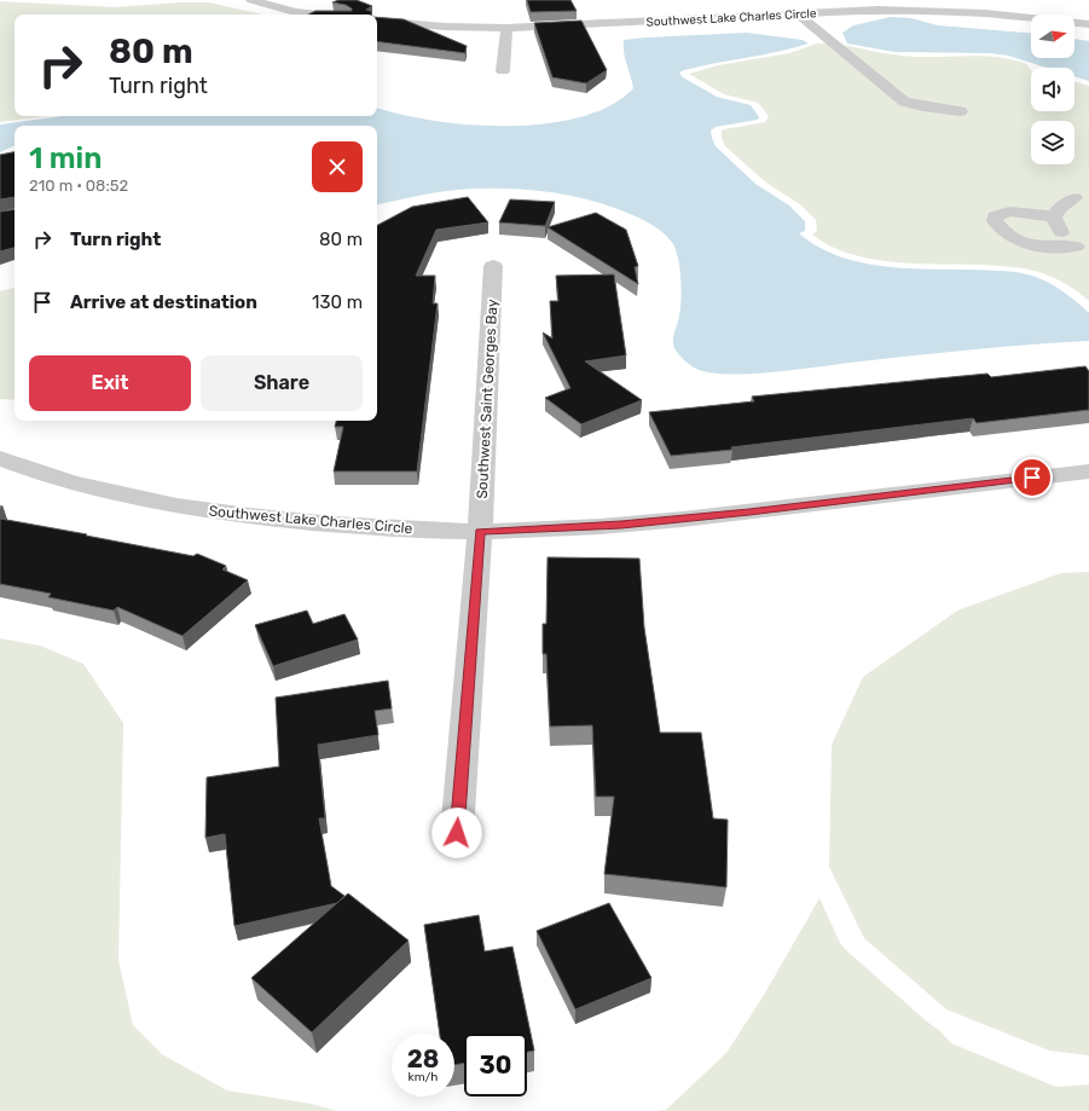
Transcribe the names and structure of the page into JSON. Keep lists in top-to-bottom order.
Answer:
{
  "streets": {
    "street": ["Southwest Lake Charles Circle", "Southwest Saint Georges Bay"]
  },
  "crossings": [
    ["Southwest Lake Charles Circle", "Southwest Saint Georges Bay"]
  ],
  "north": "right",
  "page": {
    "turn": ["80 m", "Turn right"],
    "heading": ["1 min", "210 m · 08:52"],
    "list": [
      {
        "name": "Turn right",
        "value": "80 m"
      },
      {
        "name": "Arrive at destination",
        "value": "130 m"
      }
    ],
    "buttons": ["Exit", "Share"],
    "speed": "28 km/h",
    "limit": "30"
  }
}
